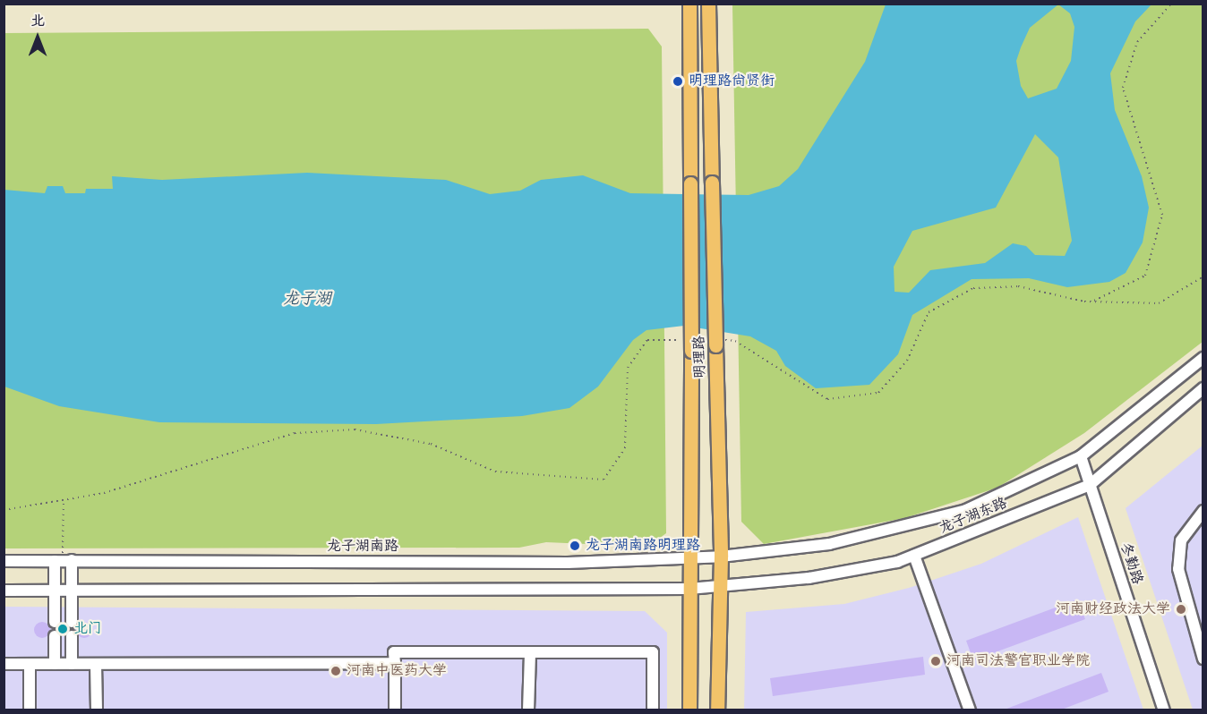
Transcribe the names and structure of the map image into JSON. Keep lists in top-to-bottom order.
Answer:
{
  "streets": {
    "main road": ["明理路"],
    "street": ["龙子湖东路", "龙子湖南路", "冬勤路"]
  },
  "crossings": [
    ["明理路", "龙子湖东路"],
    ["明理路", "龙子湖南路"],
    ["龙子湖东路", "龙子湖南路"],
    ["龙子湖东路", "冬勤路"]
  ],
  "water": ["龙子湖"],
  "places": [
    "明理路尚贤街",
    "龙子湖南路明理路",
    "河南财经政法大学",
    "北门",
    "河南司法警官职业学院",
    "河南中医药大学"
  ],
  "north": "top"
}
